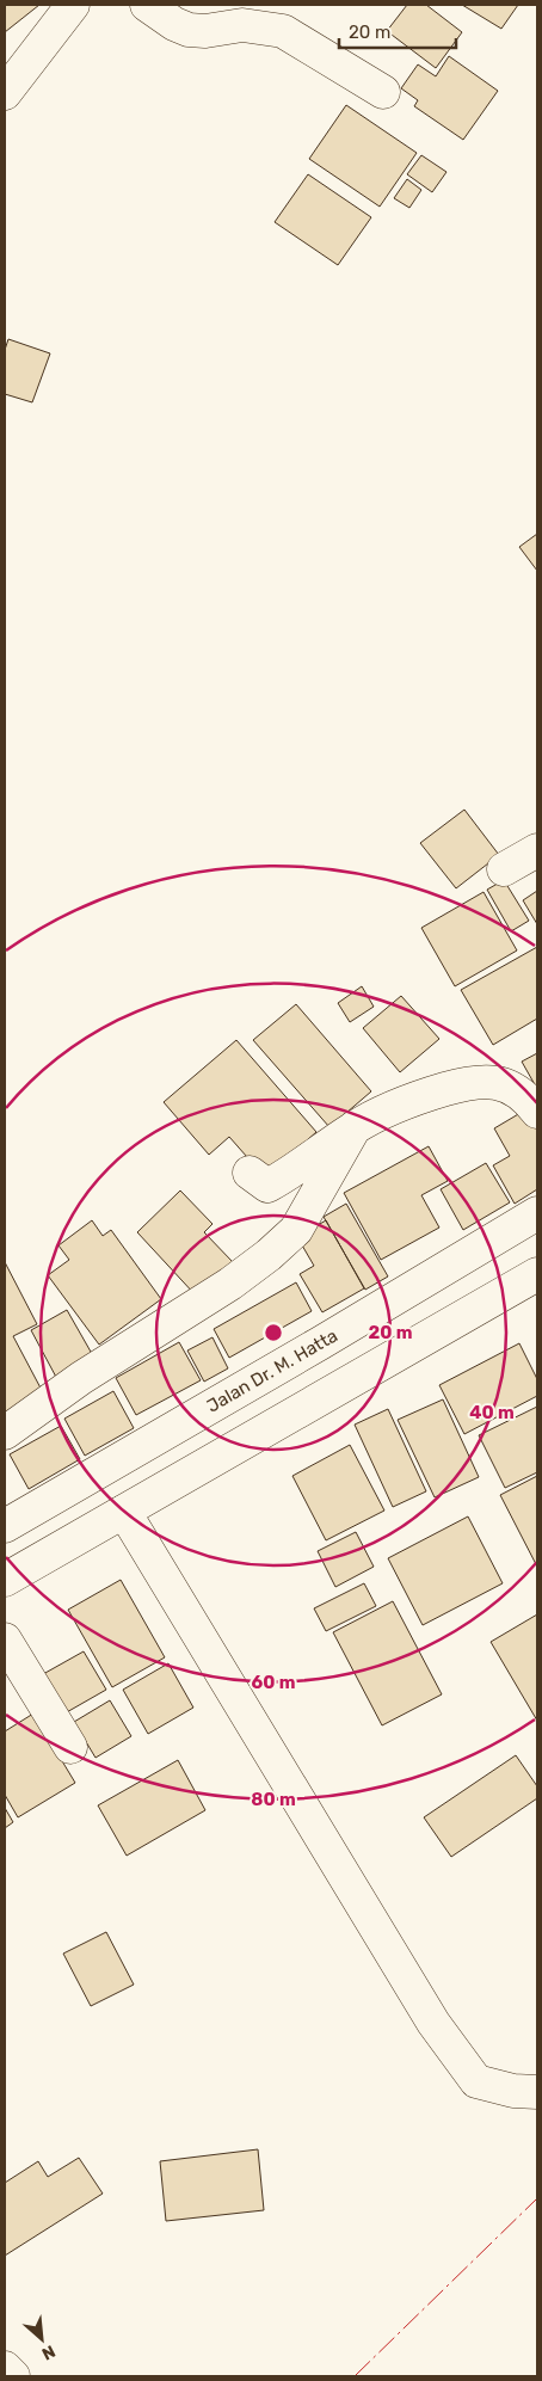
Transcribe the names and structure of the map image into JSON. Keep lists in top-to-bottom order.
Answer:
{
  "streets": {
    "street": ["Jalan Dr. M. Hatta"]
  },
  "scale_bar": "20 m",
  "north": "bottom right",
  "rings": [
    "20 m",
    "40 m",
    "60 m",
    "80 m"
  ]
}
